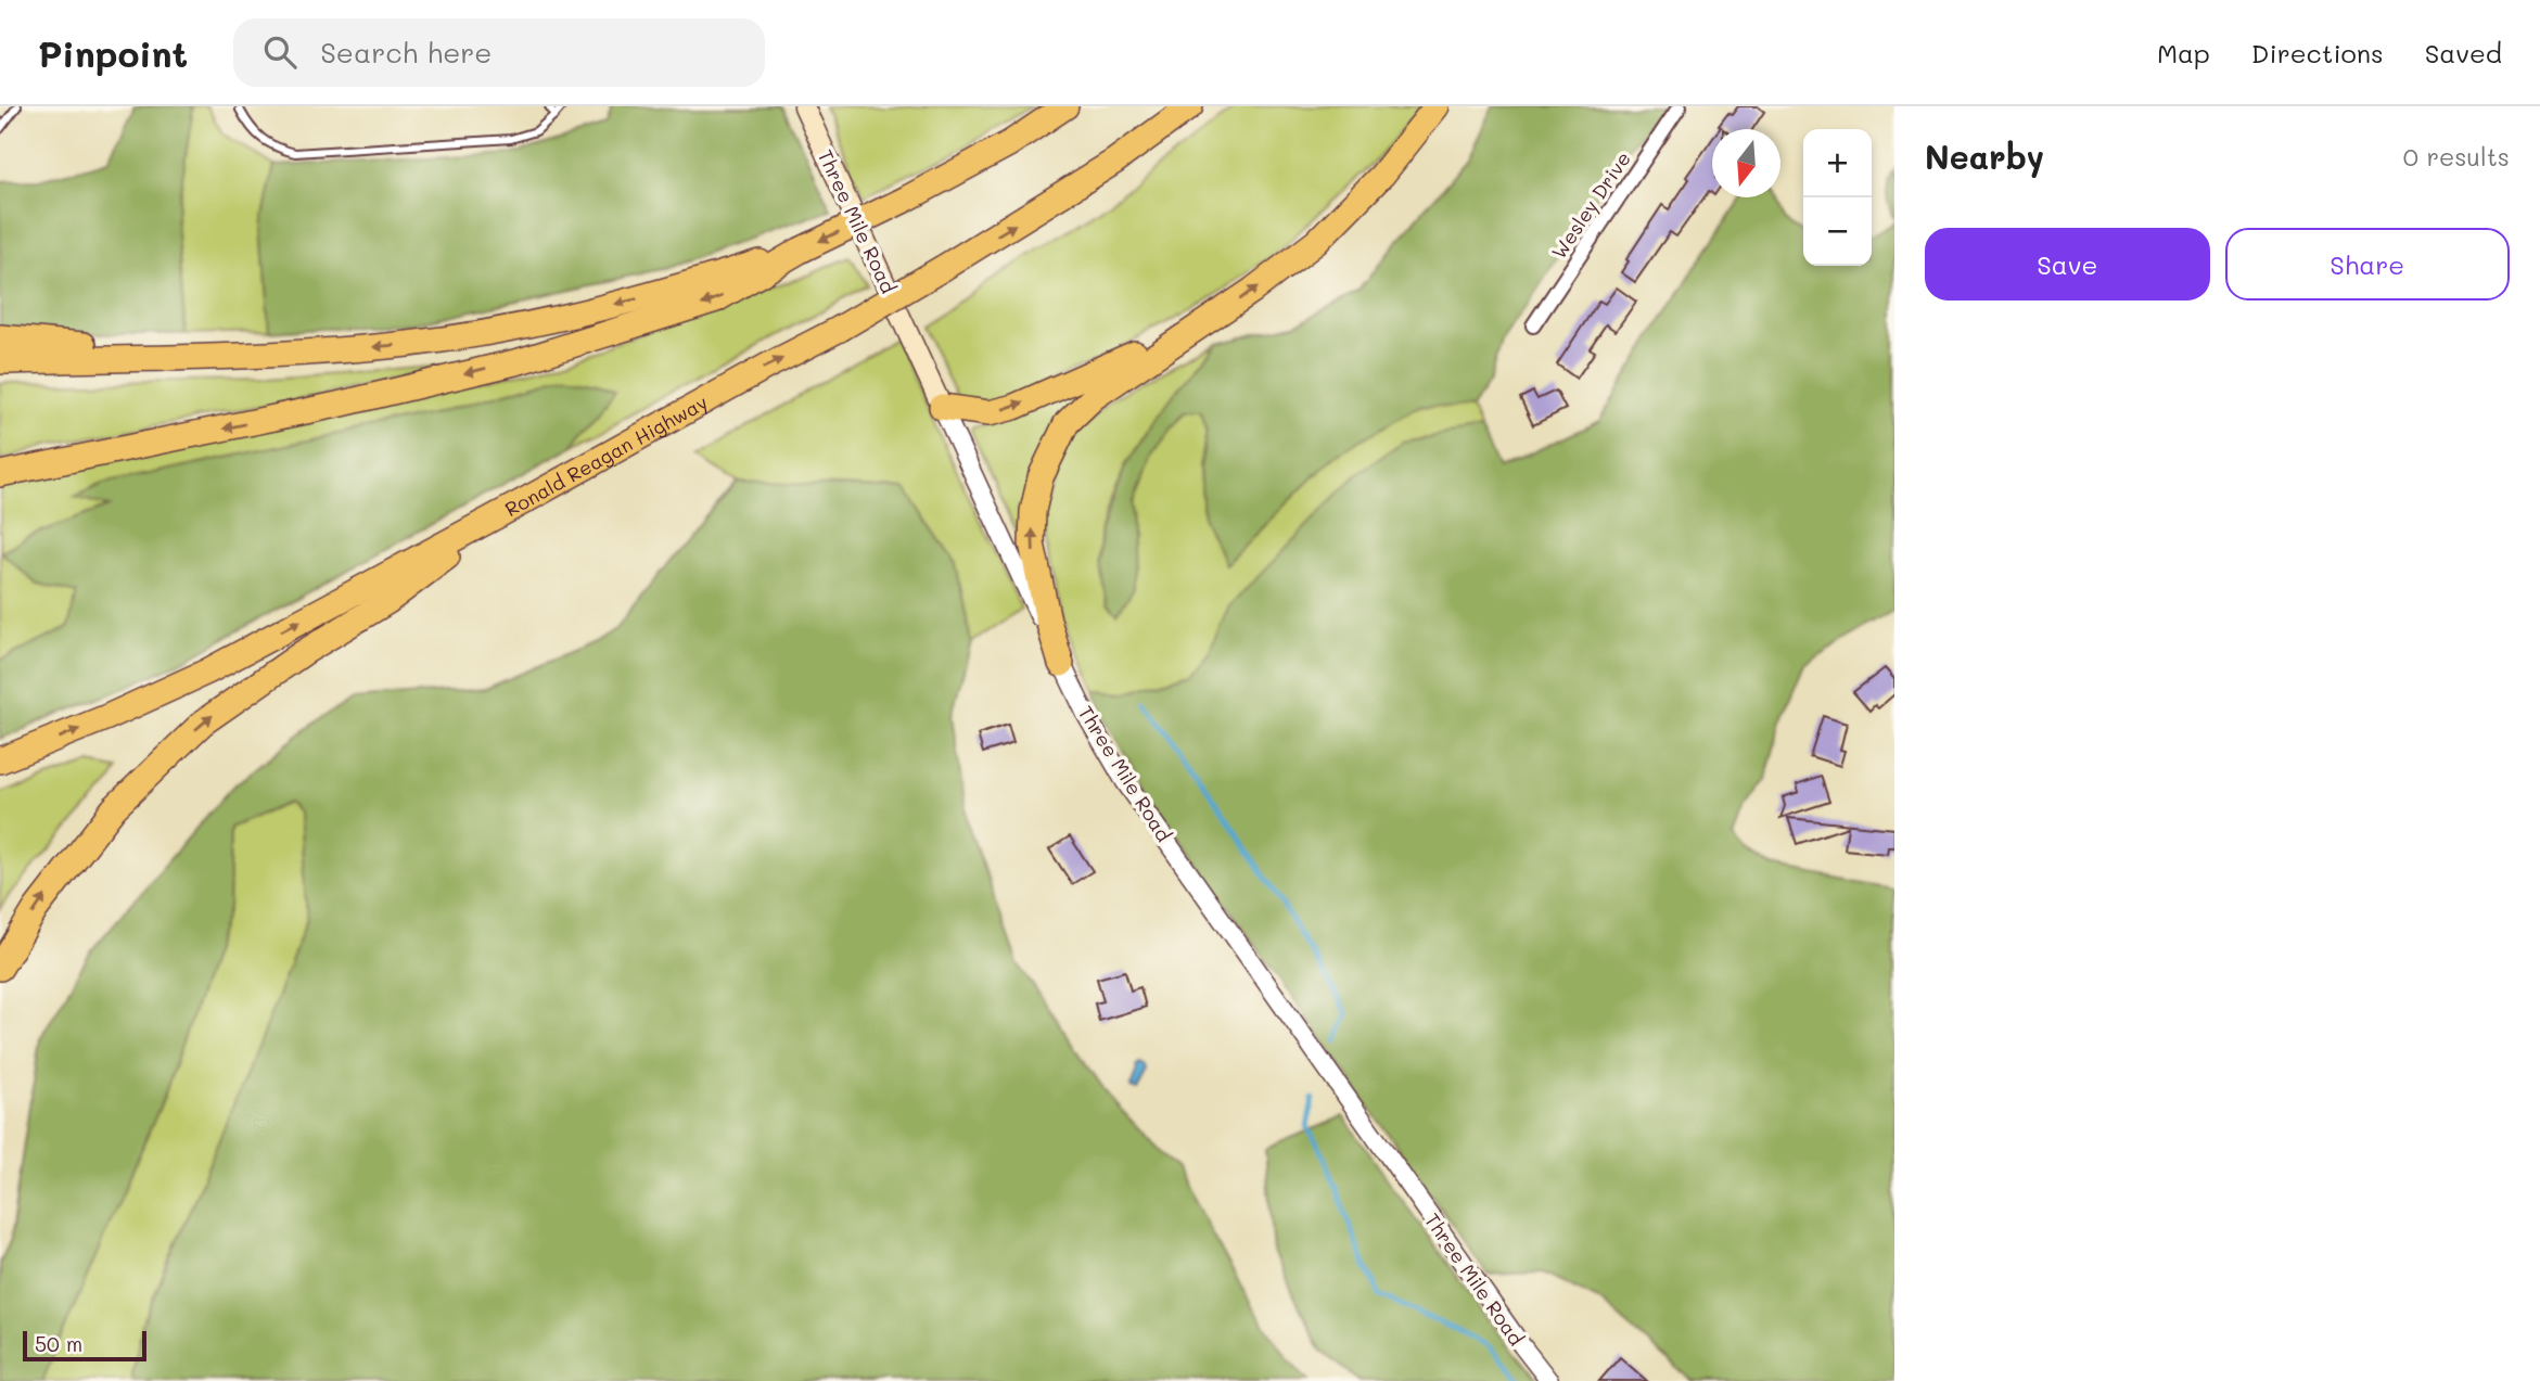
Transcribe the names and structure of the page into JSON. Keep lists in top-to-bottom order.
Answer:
{
  "streets": {
    "highway": ["Ronald Reagan Highway"],
    "main road": ["Three Mile Road"],
    "street": ["Wesley Drive"]
  },
  "scale_bar": "50 m",
  "north": "bottom",
  "page": {
    "header": "Pinpoint",
    "search": "Search here",
    "nav": ["Map", "Directions", "Saved"],
    "heading": ["Nearby", "0 results"],
    "map_buttons": ["+", "−"],
    "buttons": ["Save", "Share"],
    "scale": "50 m"
  }
}
